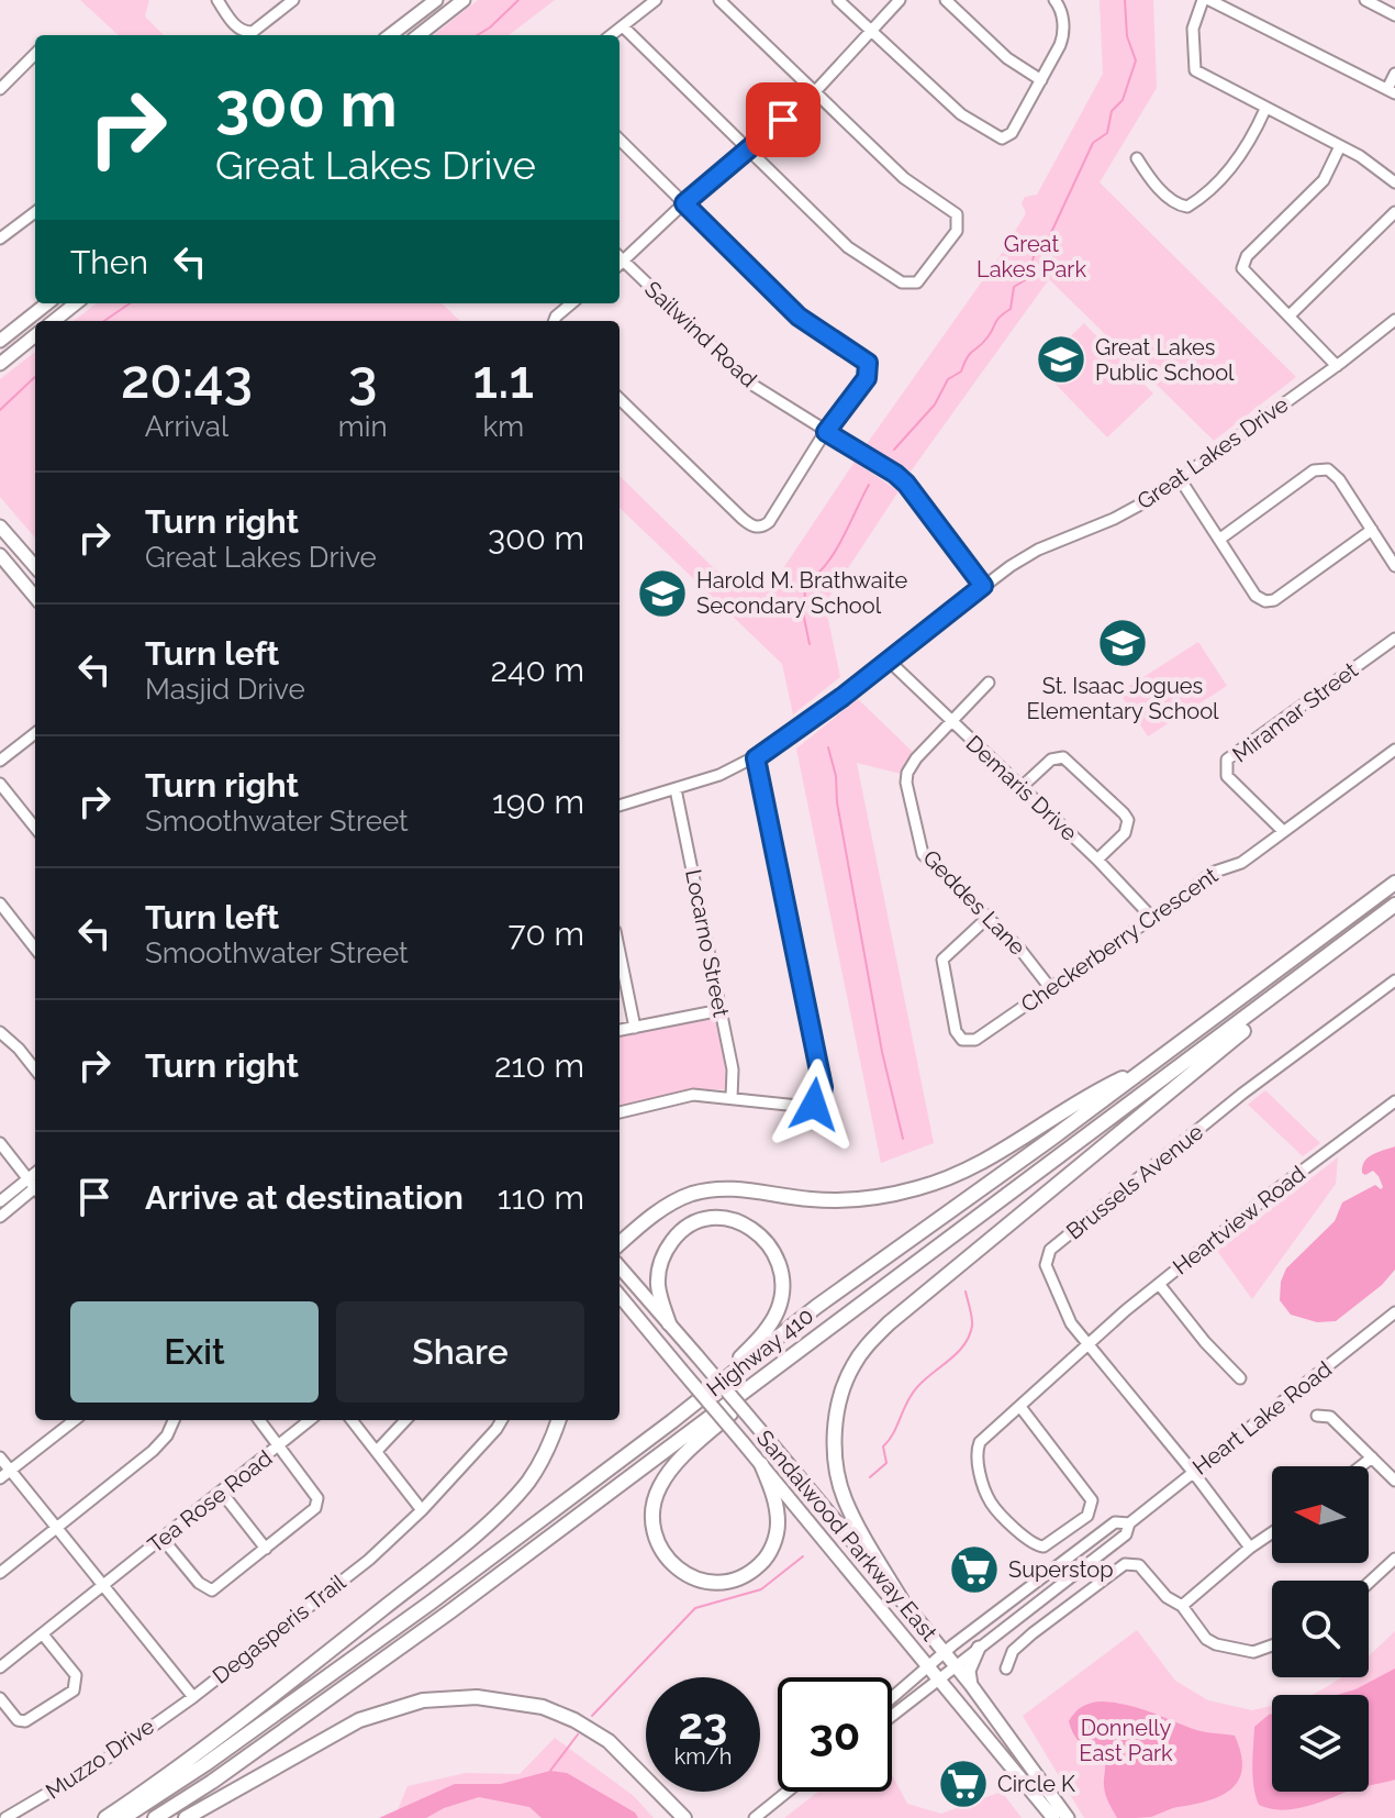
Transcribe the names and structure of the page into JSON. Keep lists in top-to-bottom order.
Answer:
{
  "streets": {
    "highway": ["Highway 410"],
    "main road": ["Sandalwood Parkway East"],
    "street": [
      "Sailwind Road",
      "Great Lakes Drive",
      "Miramar Street",
      "Demaris Drive",
      "Geddes Lane",
      "Checkerberry Crescent",
      "Locarno Street",
      "Brussels Avenue",
      "Heartview Road",
      "Heart Lake Road",
      "Tea Rose Road",
      "Degasperis Trail",
      "Muzzo Drive"
    ]
  },
  "crossings": [
    ["Sailwind Road", "Great Lakes Drive"],
    ["Great Lakes Drive", "Demaris Drive"],
    ["Great Lakes Drive", "Locarno Street"],
    ["Miramar Street", "Checkerberry Crescent"],
    ["Demaris Drive", "Geddes Lane"],
    ["Demaris Drive", "Checkerberry Crescent"],
    ["Geddes Lane", "Checkerberry Crescent"],
    ["Brussels Avenue", "Heartview Road"],
    ["Brussels Avenue", "Heart Lake Road"],
    ["Heart Lake Road", "Sandalwood Parkway East"],
    ["Tea Rose Road", "Degasperis Trail"],
    ["Degasperis Trail", "Muzzo Drive"]
  ],
  "parks": ["Great Lakes Park", "Donnelly East Park"],
  "places": {
    "school or university": ["Great Lakes Public School", "Harold M. Brathwaite Secondary School", "St. Isaac Jogues Elementary School"],
    "supermarket": ["Superstop", "Circle K"]
  },
  "north": "left",
  "page": {
    "turn": ["300 m", "Great Lakes Drive"],
    "then": "Then",
    "eta": [
      "20:43",
      "Arrival",
      "3",
      "min",
      "1.1",
      "km"
    ],
    "list": [
      {
        "name": "Turn right",
        "note": "Great Lakes Drive",
        "value": "300 m"
      },
      {
        "name": "Turn left",
        "note": "Masjid Drive",
        "value": "240 m"
      },
      {
        "name": "Turn right",
        "note": "Smoothwater Street",
        "value": "190 m"
      },
      {
        "name": "Turn left",
        "note": "Smoothwater Street",
        "value": "70 m"
      },
      {
        "name": "Turn right",
        "value": "210 m"
      },
      {
        "name": "Arrive at destination",
        "value": "110 m"
      }
    ],
    "buttons": ["Exit", "Share"],
    "speed": "23 km/h",
    "limit": "30"
  }
}
